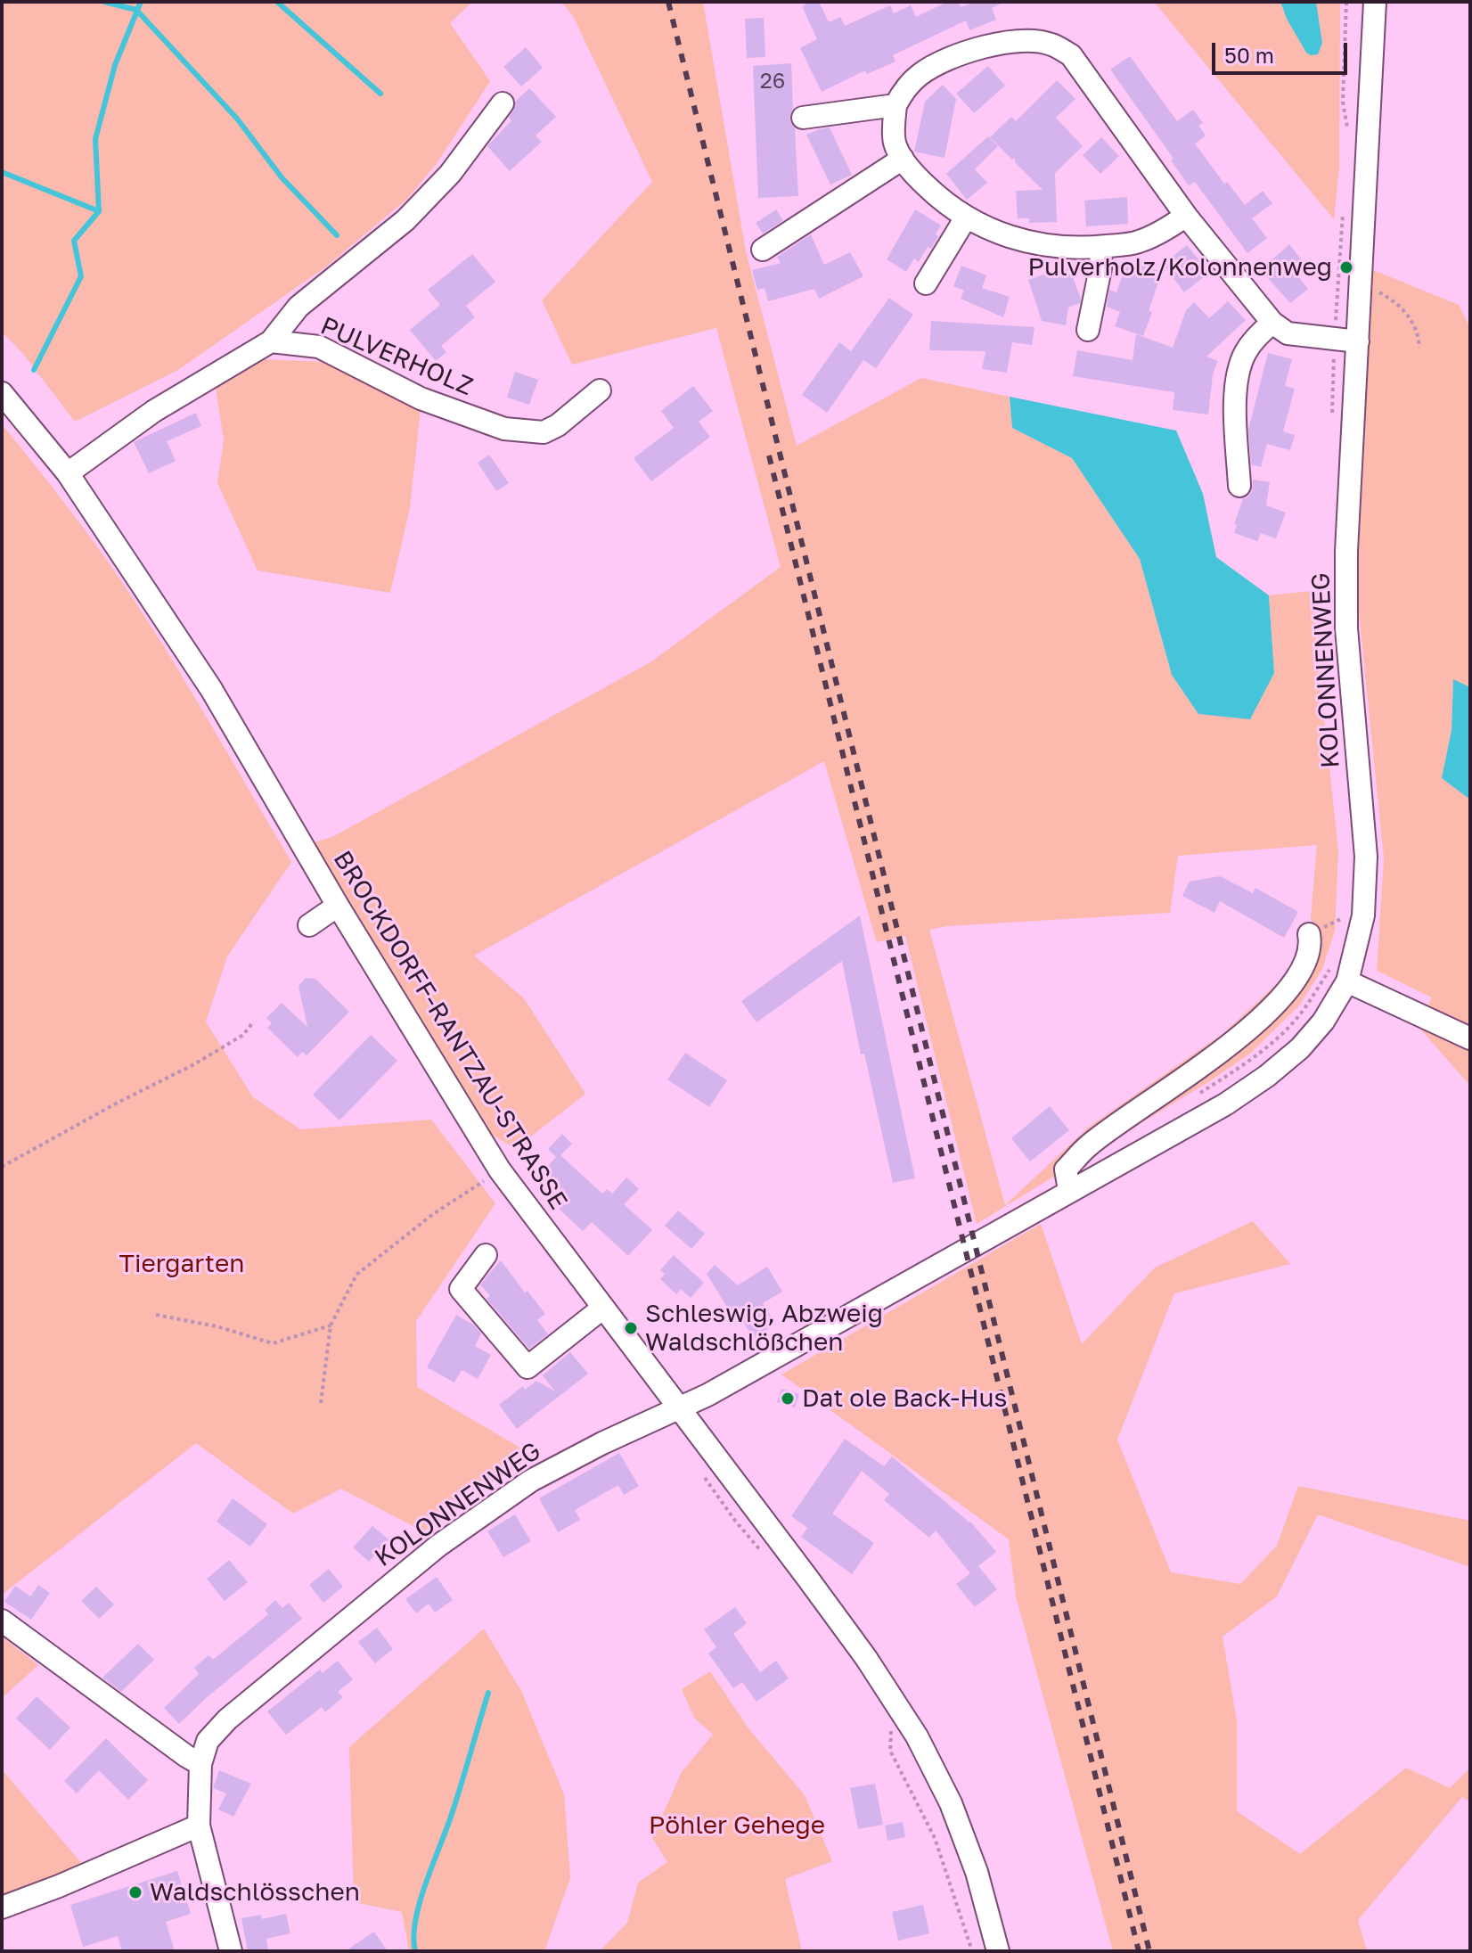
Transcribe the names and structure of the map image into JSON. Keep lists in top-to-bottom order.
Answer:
{
  "streets": {
    "street": ["PULVERHOLZ", "KOLONNENWEG", "BROCKDORFF-RANTZAU-STRASSE"]
  },
  "crossings": [
    ["KOLONNENWEG", "BROCKDORFF-RANTZAU-STRASSE"]
  ],
  "parks": ["Tiergarten", "Pöhler Gehege"],
  "places": [
    "Pulverholz/Kolonnenweg",
    "Schleswig, Abzweig Waldschlößchen",
    "Dat ole Back-Hus",
    "Waldschlösschen"
  ],
  "house_numbers": ["26"],
  "scale_bar": "50 m"
}
